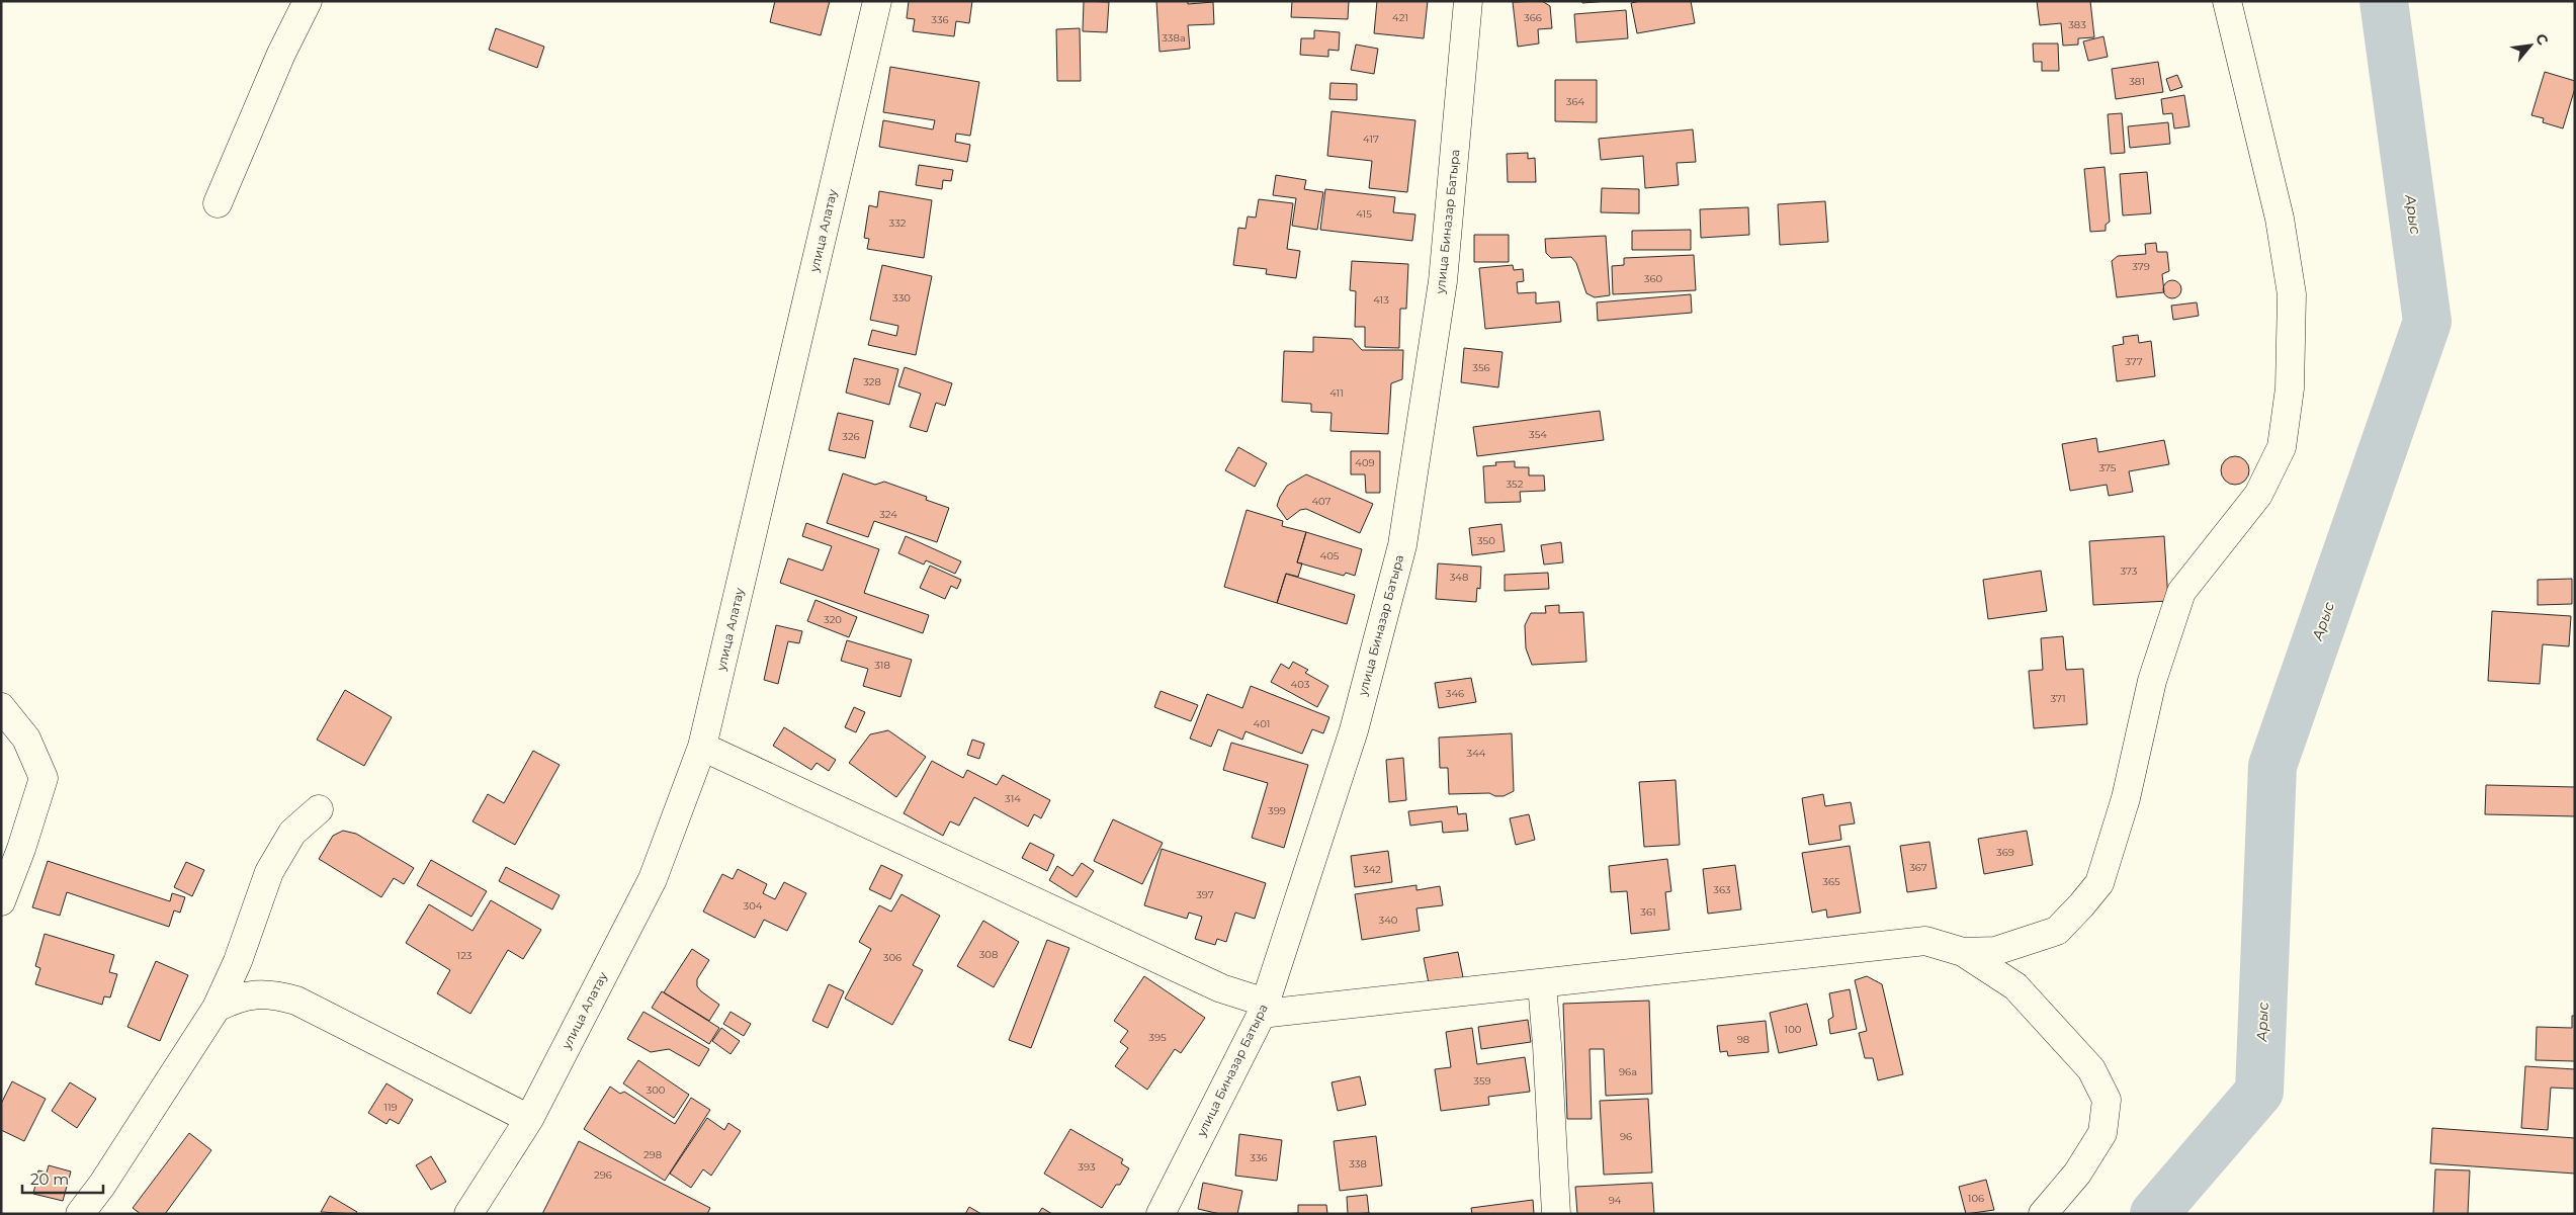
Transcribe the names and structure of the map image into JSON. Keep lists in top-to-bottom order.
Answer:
{
  "streets": {
    "street": ["улица Биназар Батыра", "улица Алатау"]
  },
  "water": ["Арыс"],
  "house_numbers": [
    "421",
    "366",
    "336",
    "383",
    "338а",
    "381",
    "364",
    "417",
    "415",
    "332",
    "379",
    "360",
    "330",
    "413",
    "377",
    "356",
    "328",
    "411",
    "354",
    "326",
    "409",
    "375",
    "352",
    "407",
    "324",
    "350",
    "405",
    "373",
    "348",
    "320",
    "318",
    "403",
    "346",
    "371",
    "401",
    "344",
    "314",
    "399",
    "369",
    "367",
    "342",
    "365",
    "363",
    "397",
    "304",
    "361",
    "340",
    "308",
    "123",
    "306",
    "100",
    "395",
    "98",
    "96а",
    "359",
    "300",
    "119",
    "96",
    "298",
    "336",
    "338",
    "393",
    "296",
    "106",
    "94"
  ],
  "scale_bar": "20 m",
  "north": "top right"
}
